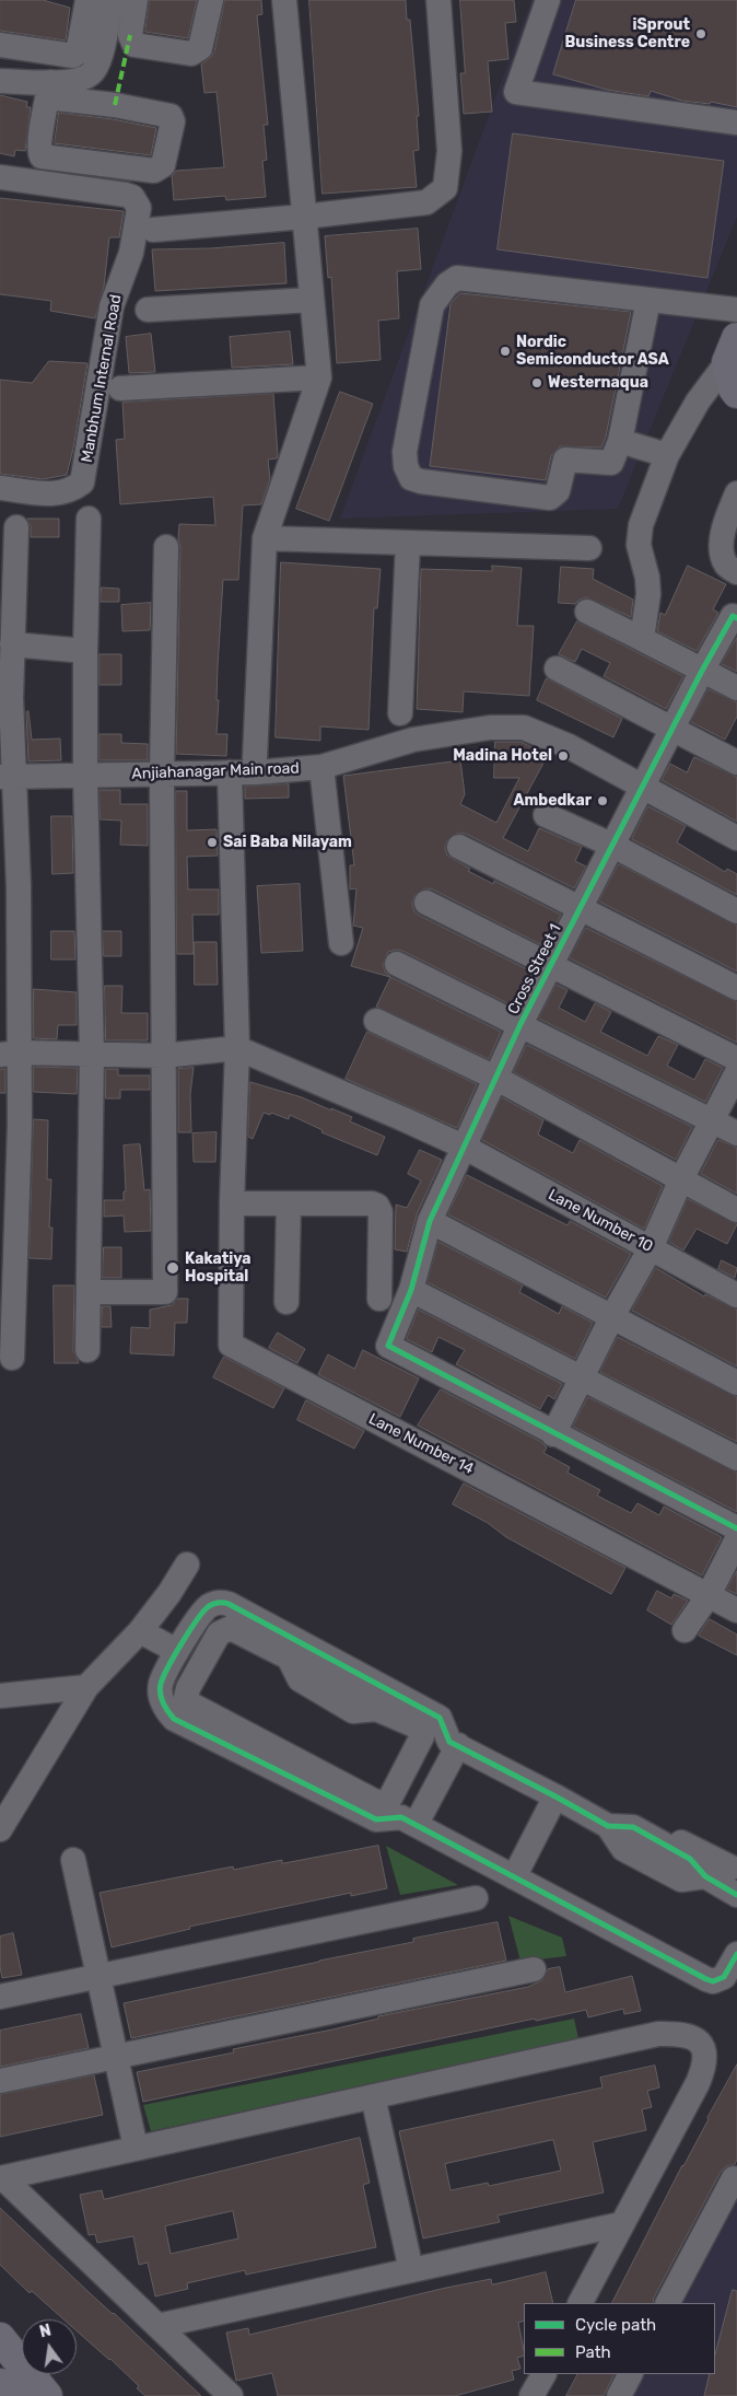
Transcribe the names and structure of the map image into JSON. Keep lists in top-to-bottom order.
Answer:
{
  "streets": {
    "street": [
      "Manbhum Internal Road",
      "Anjiahanagar Main road",
      "Cross Street 1",
      "Lane Number 10",
      "Lane Number 14"
    ]
  },
  "crossings": [
    ["Anjiahanagar Main road", "Cross Street 1"],
    ["Cross Street 1", "Lane Number 10"]
  ],
  "places": [
    "iSprout Business Centre",
    "Nordic Semiconductor ASA",
    "Westernaqua",
    "Madina Hotel",
    "Ambedkar",
    "Sai Baba Nilayam",
    "Kakatiya Hospital"
  ],
  "legend": ["Cycle path", "Path"],
  "north": "top"
}
